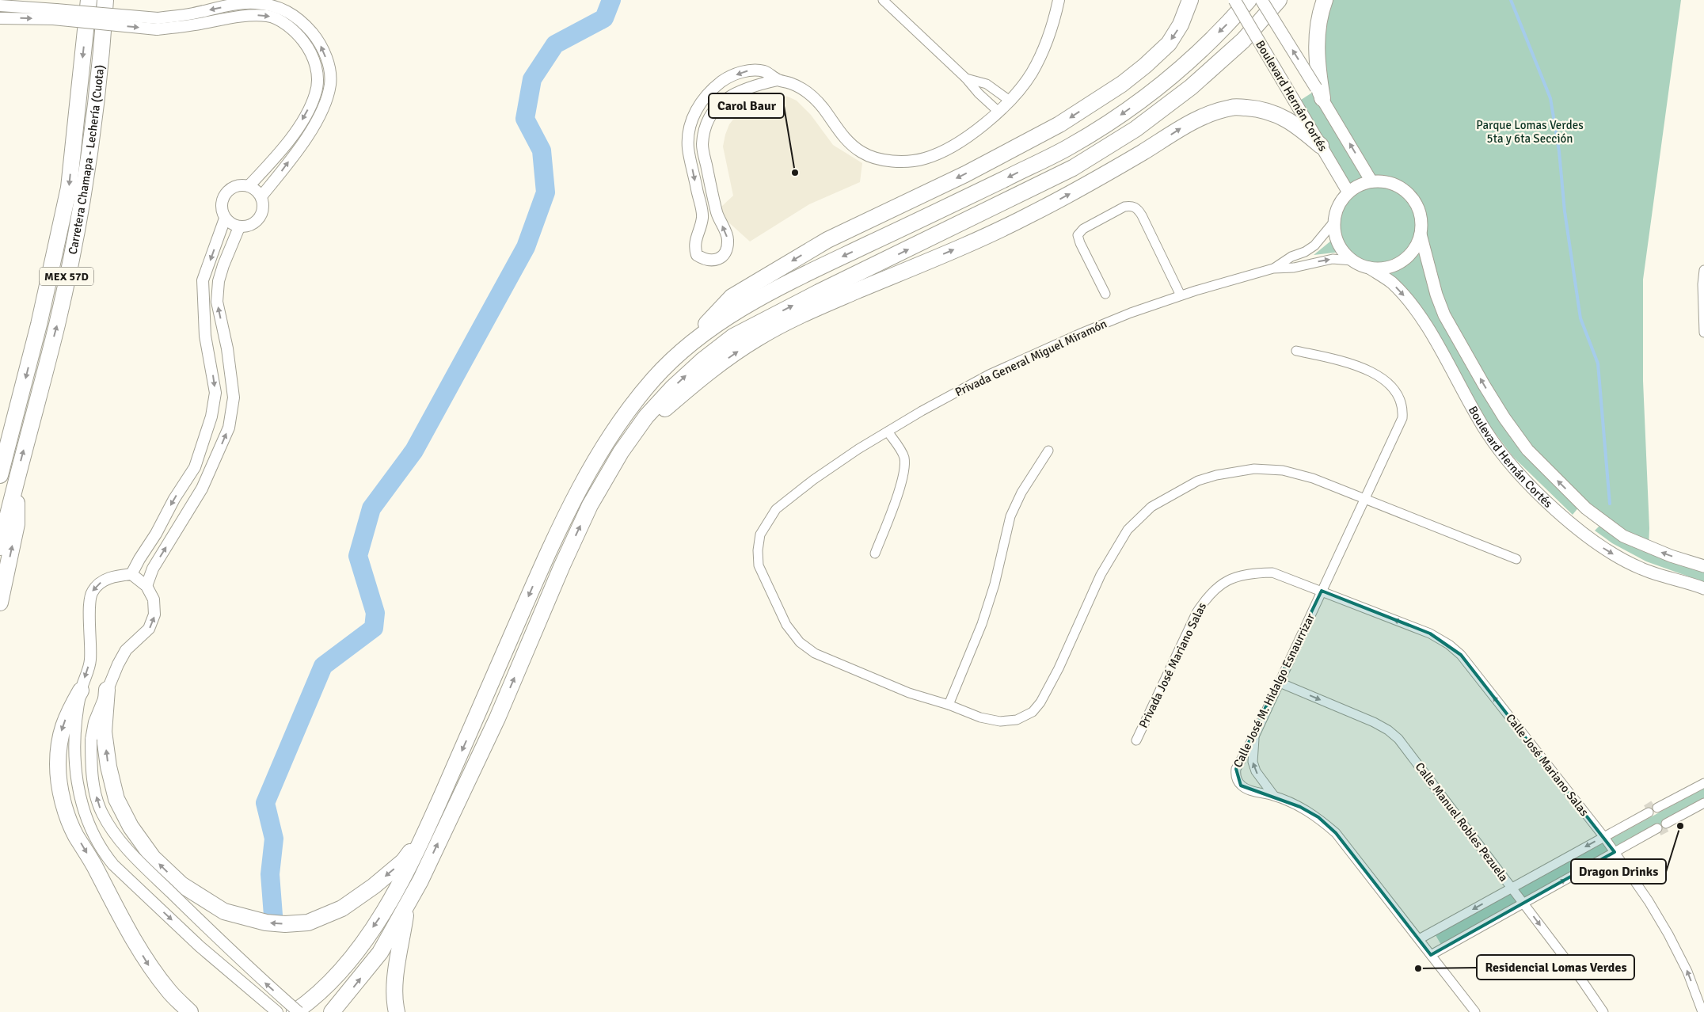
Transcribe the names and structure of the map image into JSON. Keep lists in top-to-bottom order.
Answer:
{
  "streets": {
    "highway": ["Carretera Chamapa - Lechería (Cuota)", "MEX 57D"],
    "main road": ["Boulevard Hernán Cortés"],
    "street": [
      "Privada General Miguel Miramón",
      "Privada José Mariano Salas",
      "Calle José M. Hidalgo Esnaurrizar",
      "Calle José Mariano Salas",
      "Calle Manuel Robles Pezuela"
    ]
  },
  "crossings": [
    ["Boulevard Hernán Cortés", "Privada General Miguel Miramón"],
    ["Privada General Miguel Miramón", "Calle José M. Hidalgo Esnaurrizar"],
    ["Privada José Mariano Salas", "Calle José M. Hidalgo Esnaurrizar"],
    ["Privada José Mariano Salas", "Calle José Mariano Salas"],
    ["Calle José M. Hidalgo Esnaurrizar", "Calle José Mariano Salas"],
    ["Calle José M. Hidalgo Esnaurrizar", "Calle Manuel Robles Pezuela"]
  ],
  "one_way": ["Calle José Mariano Salas", "Calle Manuel Robles Pezuela"],
  "parks": ["Parque Lomas Verdes 5ta y 6ta Sección"],
  "places": ["Carol Baur", "Dragon Drinks", "Residencial Lomas Verdes"]
}
